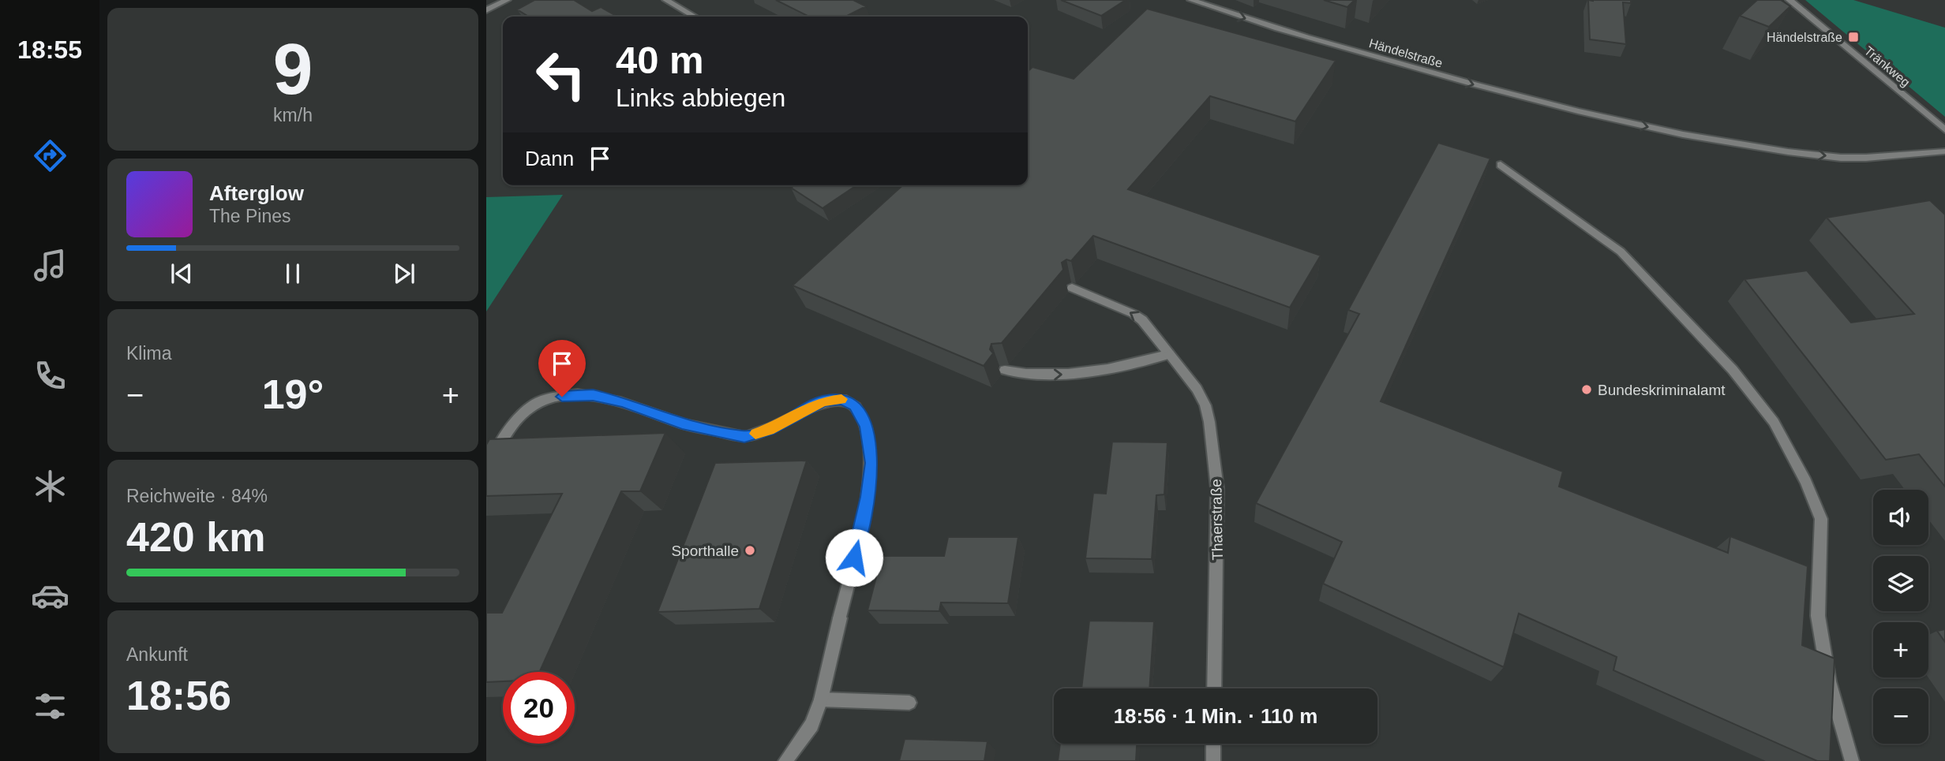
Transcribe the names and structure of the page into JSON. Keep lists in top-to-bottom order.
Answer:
{
  "streets": {
    "street": ["Händelstraße", "Tränkweg", "Thaerstraße"]
  },
  "one_way": ["Händelstraße"],
  "places": {
    "transit": ["Händelstraße"],
    "other": ["Bundeskriminalamt", "Sporthalle"]
  },
  "page": {
    "tabs": "18:55",
    "tile": [
      ["9", "km/h"],
      "Klima",
      ["Reichweite · 84%", "420 km"],
      ["Ankunft", "18:56"]
    ],
    "turn": ["40 m", "Links abbiegen"],
    "then": "Dann",
    "song": ["Afterglow", "The Pines"],
    "heat": ["−", "19°", "+"],
    "map_buttons": ["+", "−"],
    "limit": "20",
    "trip": "18:56 · 1 Min. · 110 m"
  }
}
